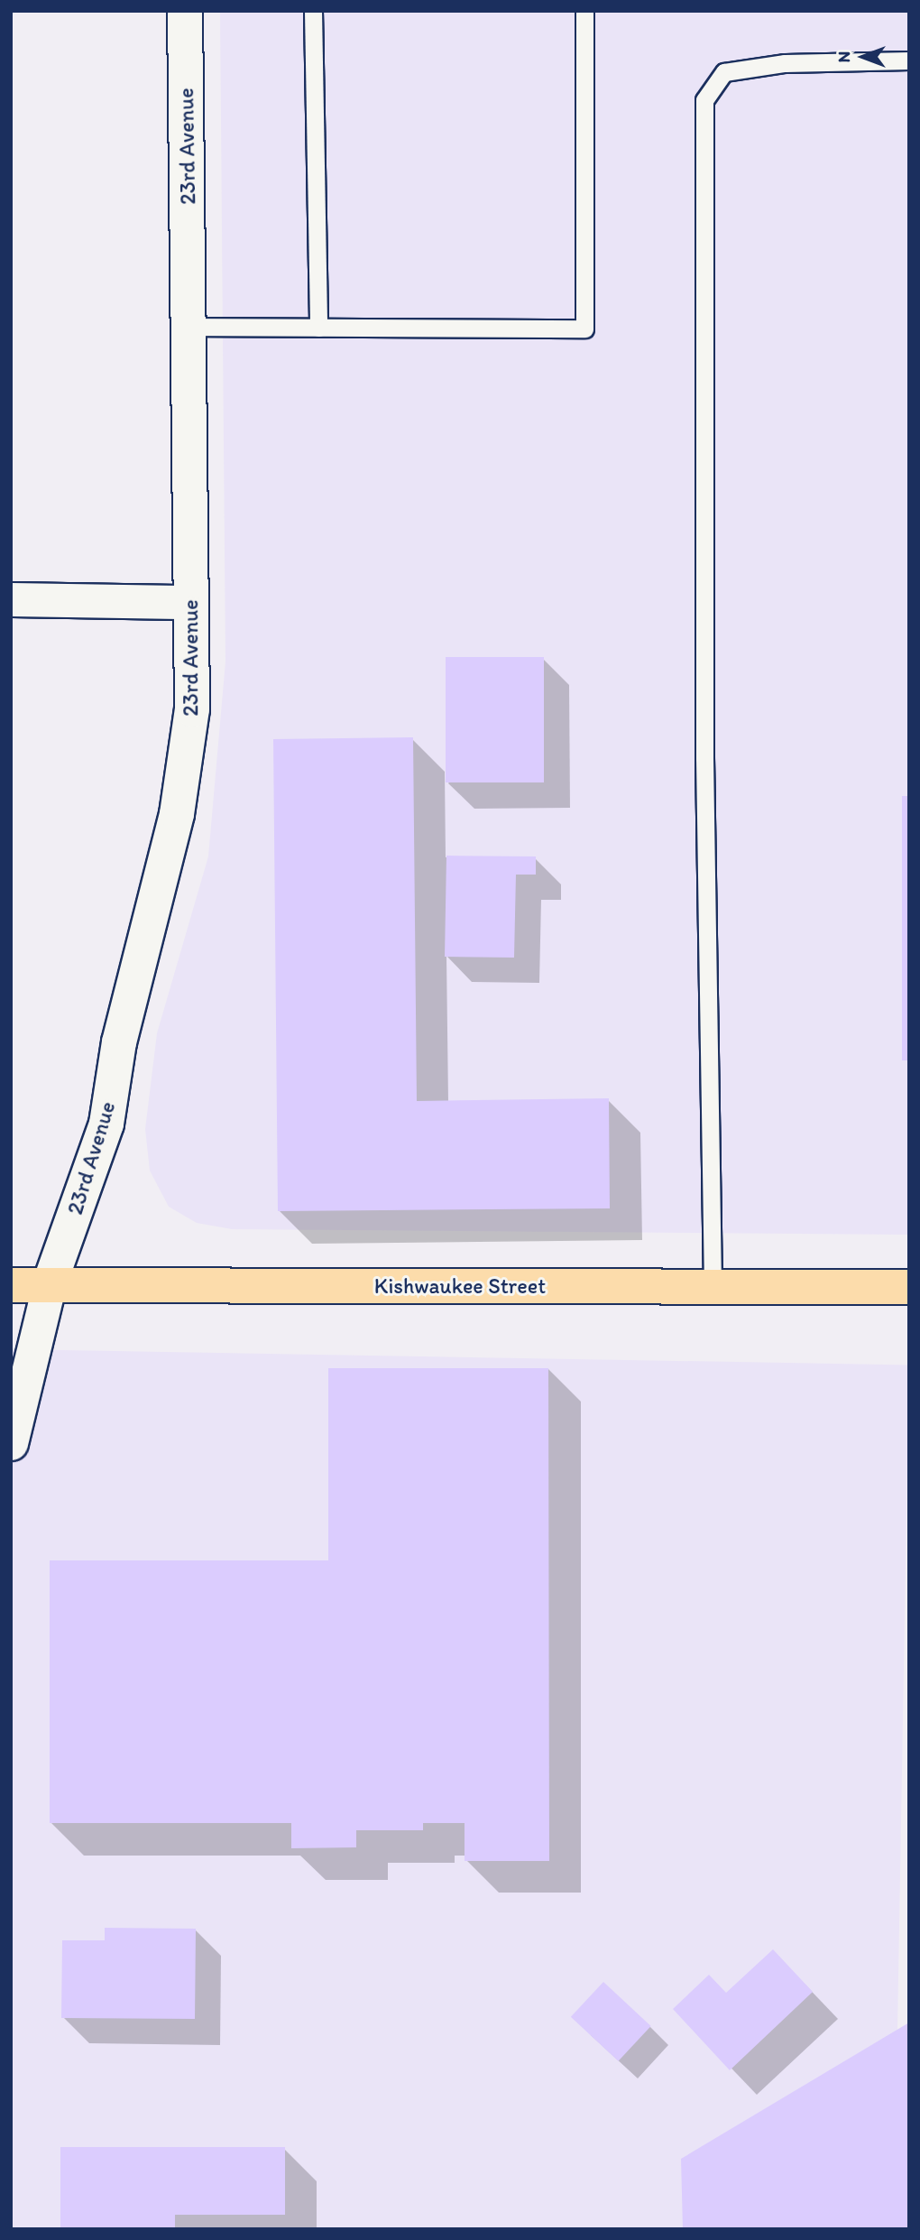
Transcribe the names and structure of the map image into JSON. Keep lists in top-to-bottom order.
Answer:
{
  "streets": {
    "main road": ["Kishwaukee Street"],
    "street": ["23rd Avenue"]
  },
  "crossings": [
    ["23rd Avenue", "Kishwaukee Street"]
  ],
  "north": "left"
}
